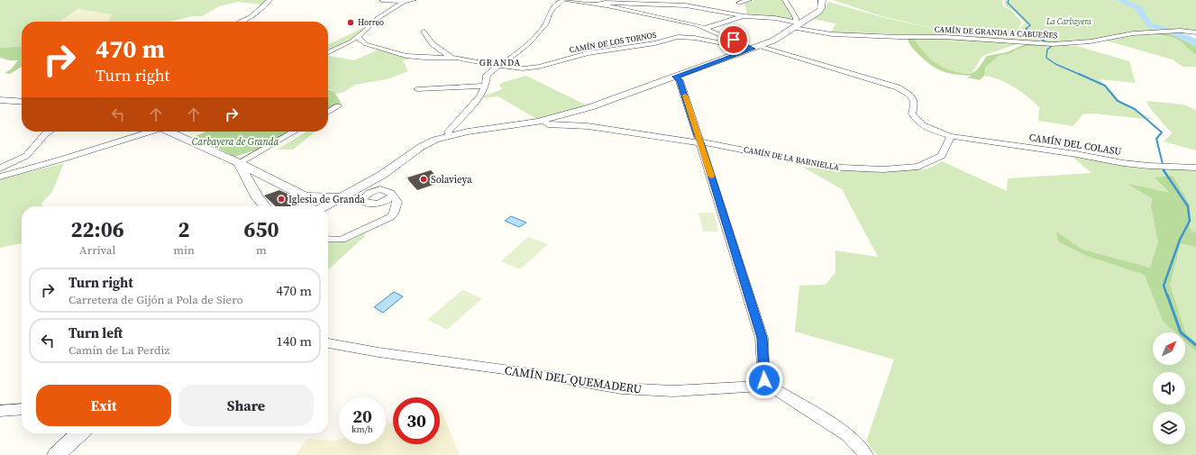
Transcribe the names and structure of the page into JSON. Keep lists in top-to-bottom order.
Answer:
{
  "streets": {
    "street": [
      "CAMÍN DE GRANDA A CABUEÑES",
      "CAMÍN DE LOS TORNOS",
      "CAMÍN DEL COLASU",
      "CAMÍN DE LA BARNIELLA",
      "CAMÍN DEL QUEMADERU"
    ]
  },
  "crossings": [
    ["CAMÍN DE GRANDA A CABUEÑES", "CAMÍN DE LOS TORNOS"],
    ["CAMÍN DEL COLASU", "CAMÍN DE LA BARNIELLA"]
  ],
  "districts": ["GRANDA"],
  "parks": ["La Carbayera", "Carbayera de Granda"],
  "places": ["Horreo", "Solavieya", "Iglesia de Granda"],
  "north": "top right",
  "page": {
    "turn": ["470 m", "Turn right"],
    "eta": [
      "22:06",
      "Arrival",
      "2",
      "min",
      "650",
      "m"
    ],
    "list": [
      {
        "name": "Turn right",
        "note": "Carretera de Gijón a Pola de Siero",
        "value": "470 m"
      },
      {
        "name": "Turn left",
        "note": "Camín de La Perdiz",
        "value": "140 m"
      }
    ],
    "buttons": ["Exit", "Share"],
    "speed": "20 km/h",
    "limit": "30"
  }
}
